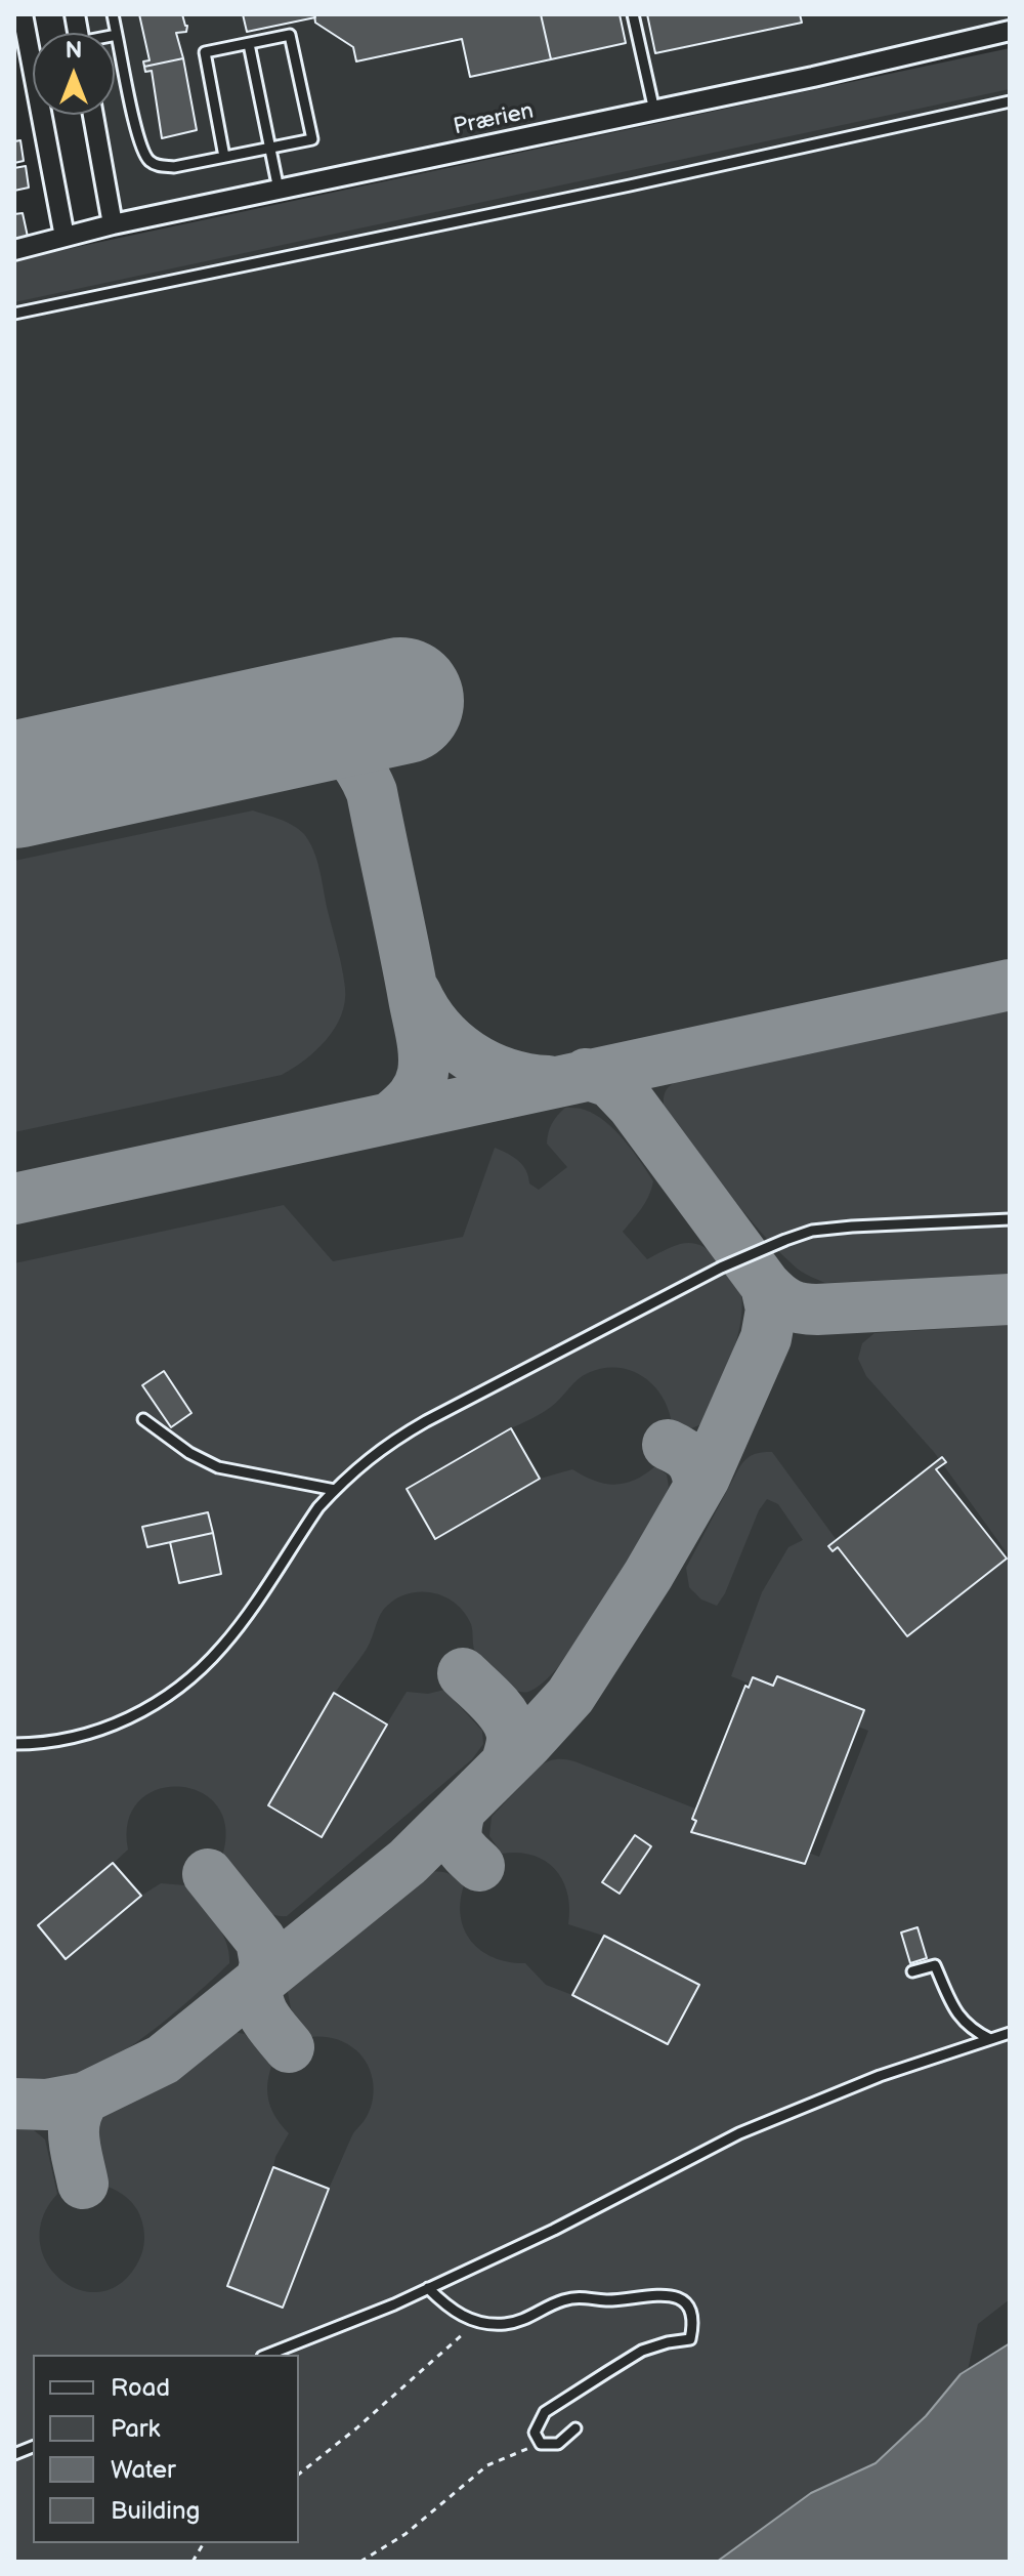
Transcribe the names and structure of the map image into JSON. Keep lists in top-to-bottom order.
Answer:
{
  "streets": {
    "street": ["Prærien"]
  },
  "legend": [
    "Road",
    "Park",
    "Water",
    "Building"
  ],
  "north": "top"
}
